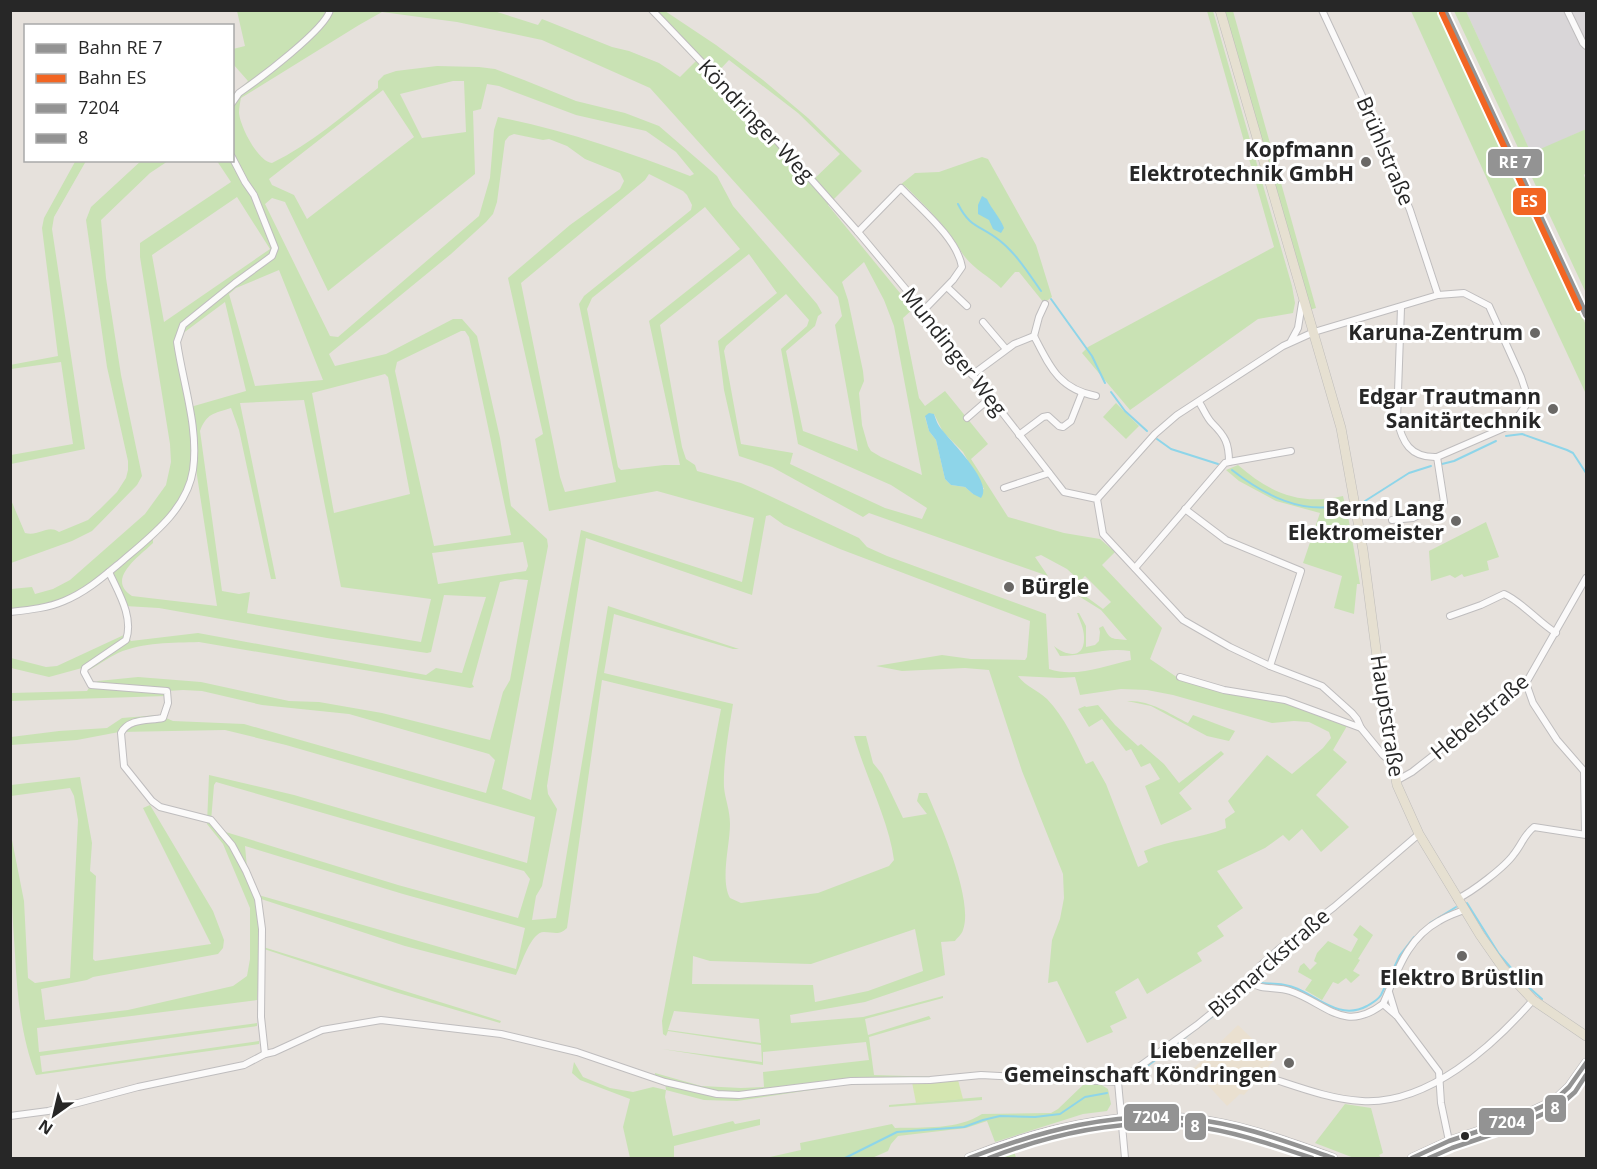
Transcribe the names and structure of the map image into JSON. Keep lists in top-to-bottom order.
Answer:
{
  "streets": {
    "main road": ["Hauptstraße"],
    "street": [
      "Köndringer Weg",
      "Brühlstraße",
      "Mundinger Weg",
      "Hebelstraße",
      "Bismarckstraße"
    ]
  },
  "crossings": [
    ["Köndringer Weg", "Mundinger Weg"],
    ["Hauptstraße", "Hebelstraße"],
    ["Hauptstraße", "Bismarckstraße"]
  ],
  "places": [
    "Kopfmann Elektrotechnik GmbH",
    "Karuna-Zentrum",
    "Edgar Trautmann Sanitärtechnik",
    "Bernd Lang Elektromeister",
    "Bürgle",
    "Elektro Brüstlin",
    "Liebenzeller Gemeinschaft Köndringen"
  ],
  "lines": ["rail line ES", "transit line 7204", "transit line 8"],
  "legend": [
    "Bahn RE 7",
    "Bahn ES",
    "7204",
    "8"
  ],
  "north": "bottom left"
}
